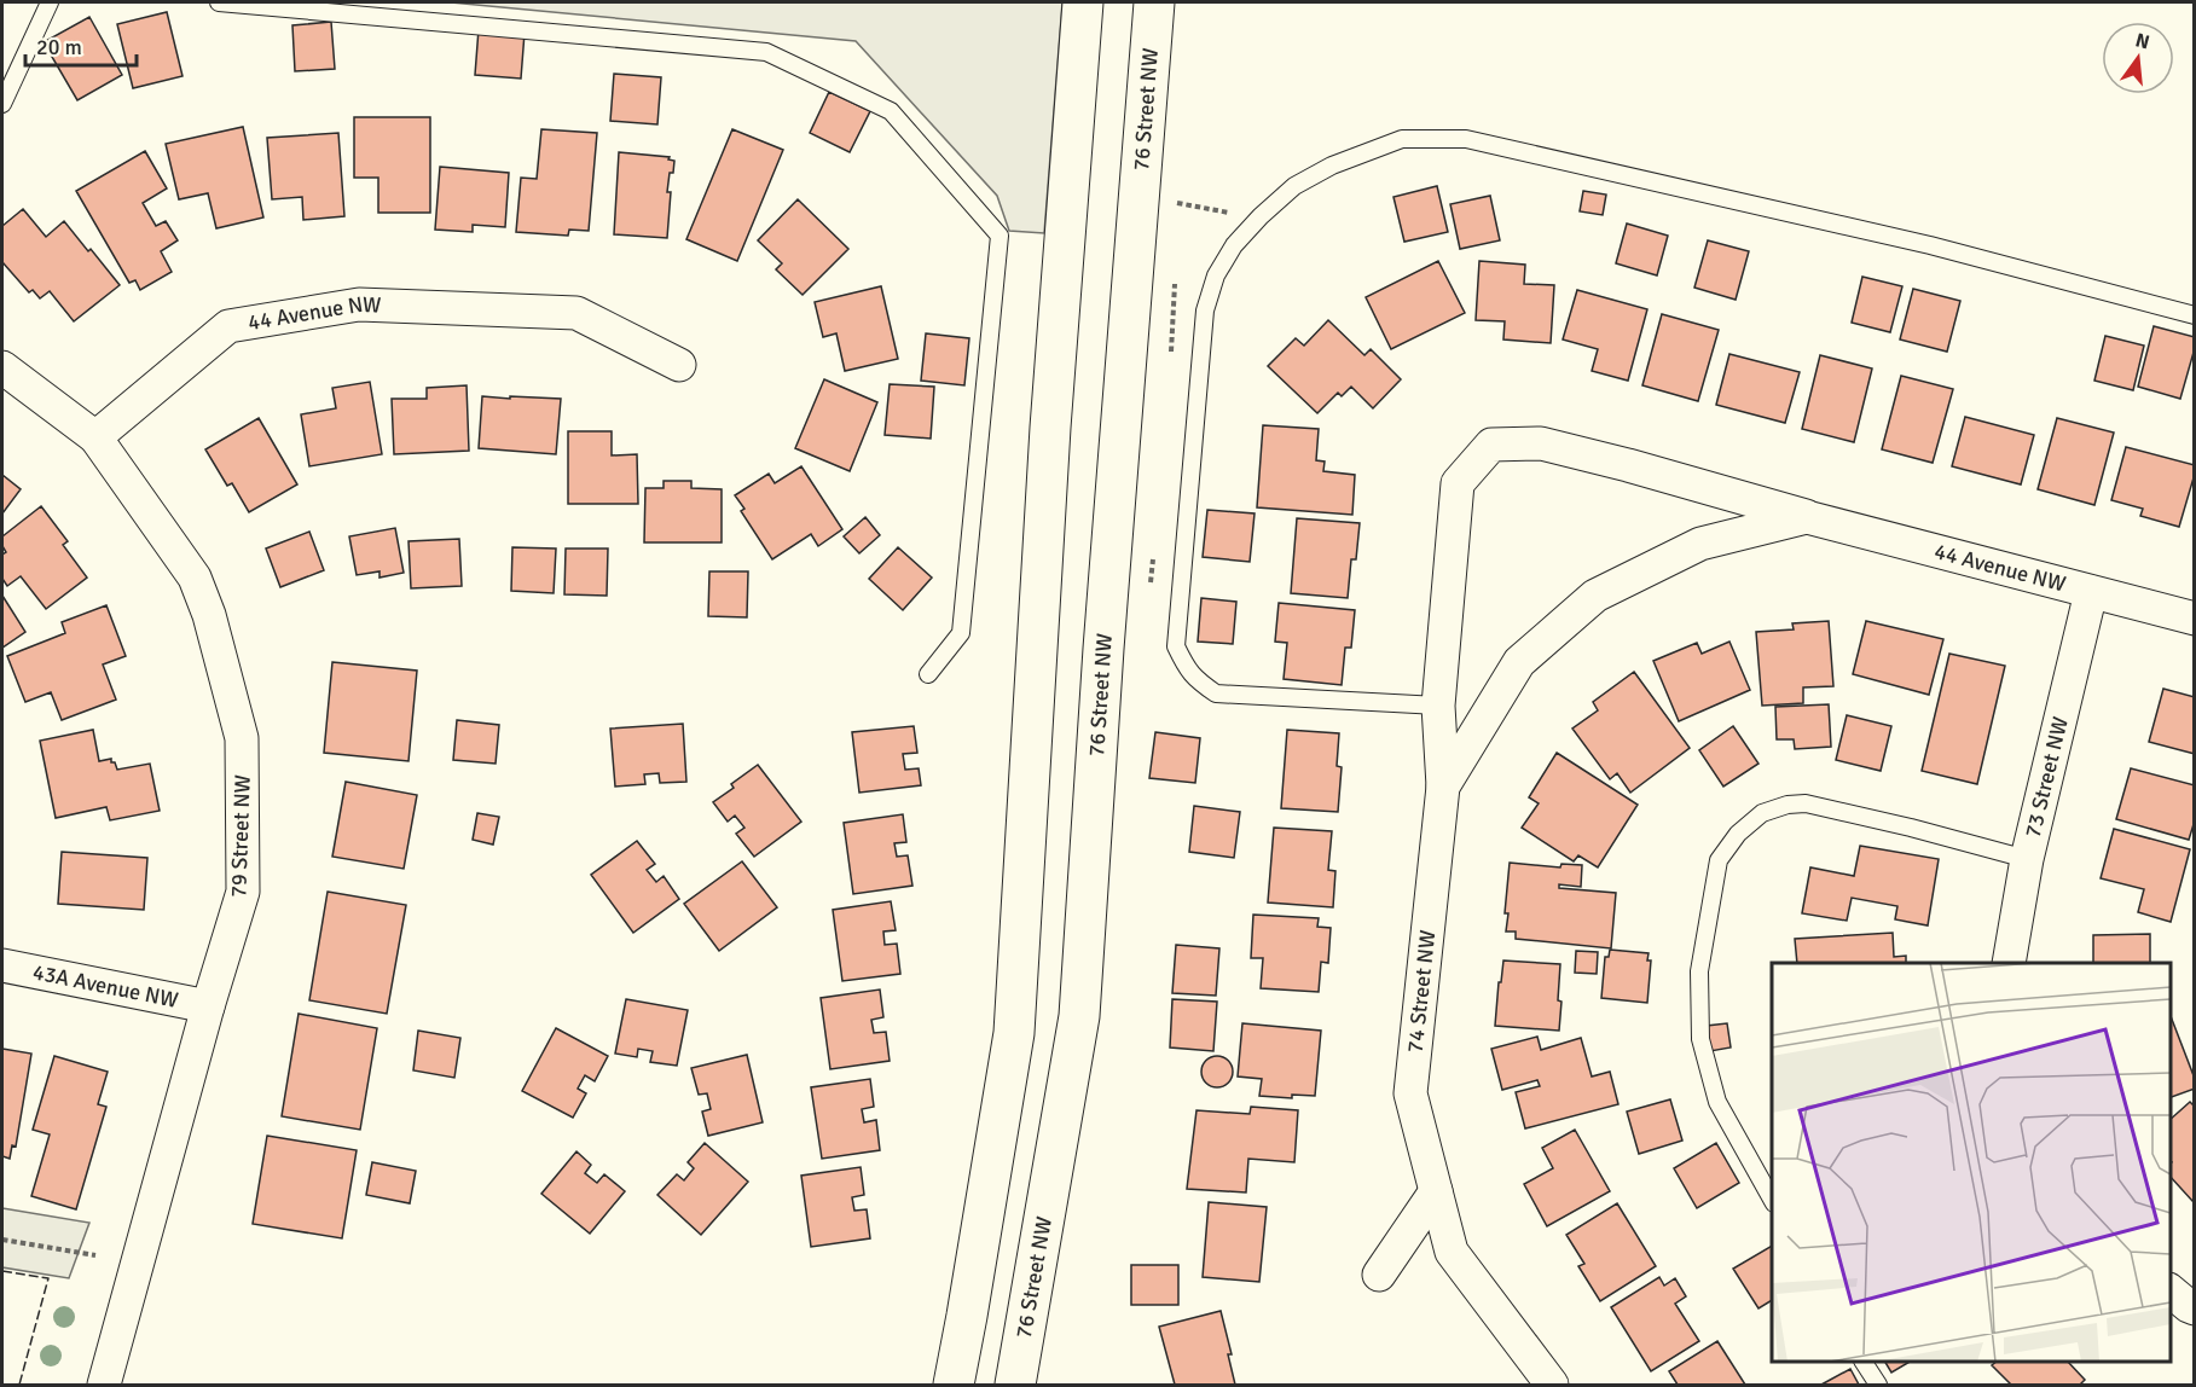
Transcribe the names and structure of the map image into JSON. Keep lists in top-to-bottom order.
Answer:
{
  "streets": {
    "street": [
      "76 Street NW",
      "44 Avenue NW",
      "73 Street NW",
      "79 Street NW",
      "43A Avenue NW",
      "74 Street NW"
    ]
  },
  "crossings": [
    ["44 Avenue NW", "73 Street NW"],
    ["44 Avenue NW", "79 Street NW"],
    ["44 Avenue NW", "74 Street NW"],
    ["79 Street NW", "43A Avenue NW"]
  ],
  "scale_bar": "20 m",
  "north": "top"
}
